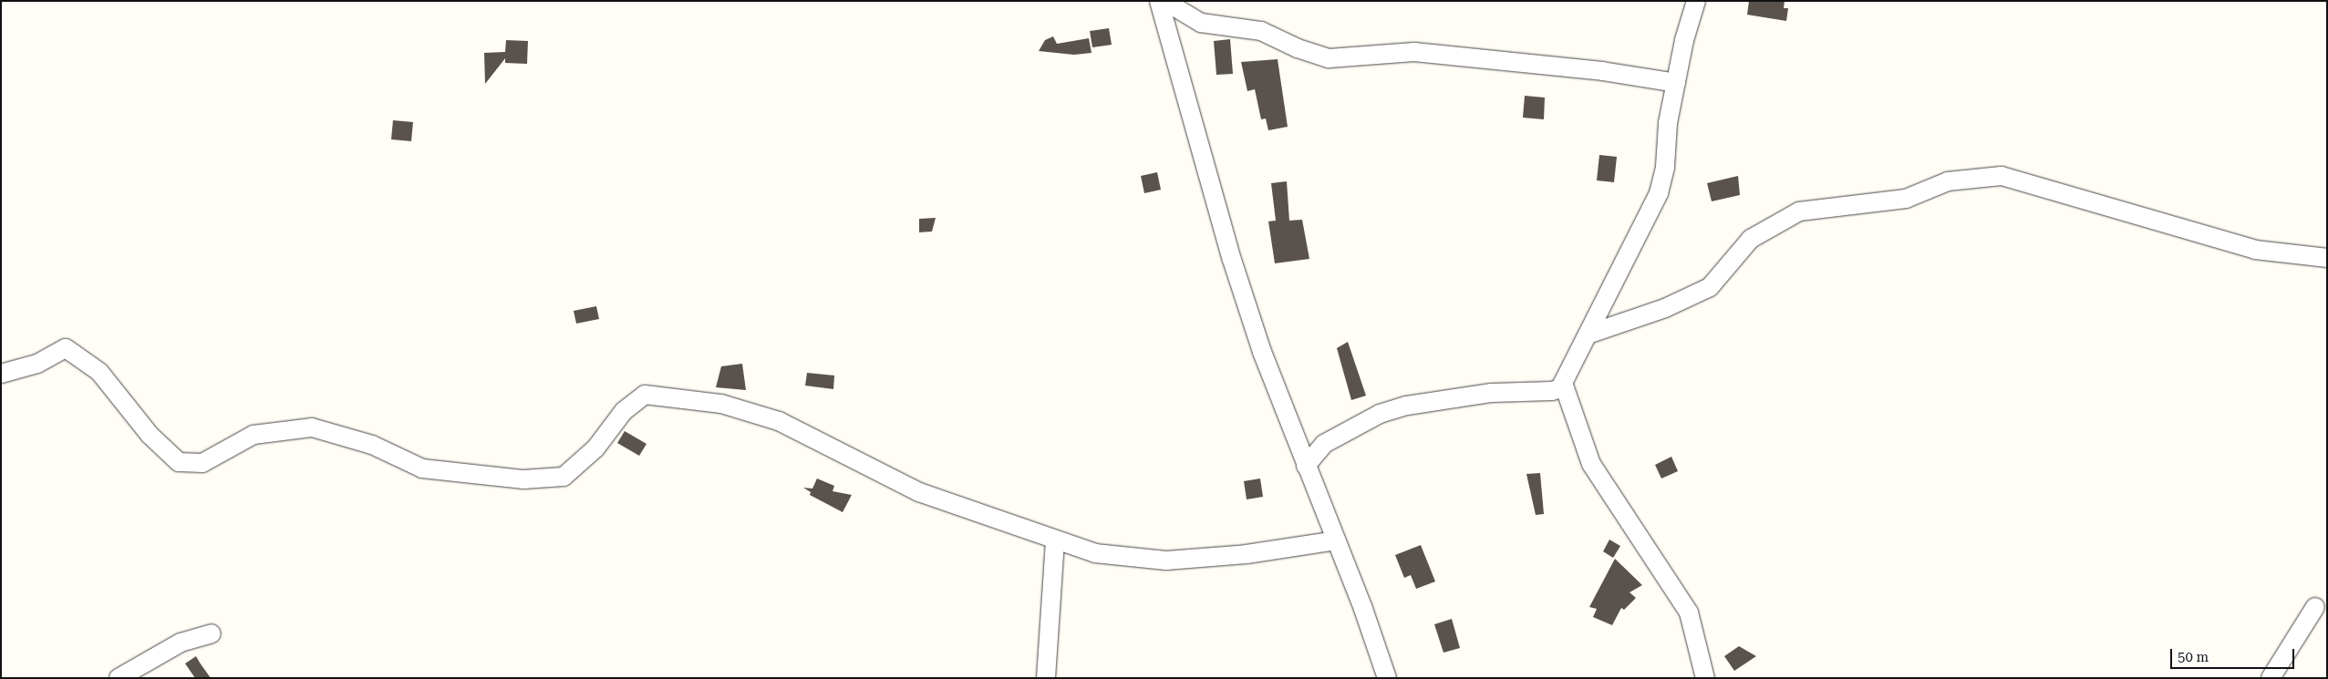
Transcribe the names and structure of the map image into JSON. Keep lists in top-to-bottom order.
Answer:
{
  "scale_bar": "50 m"
}
